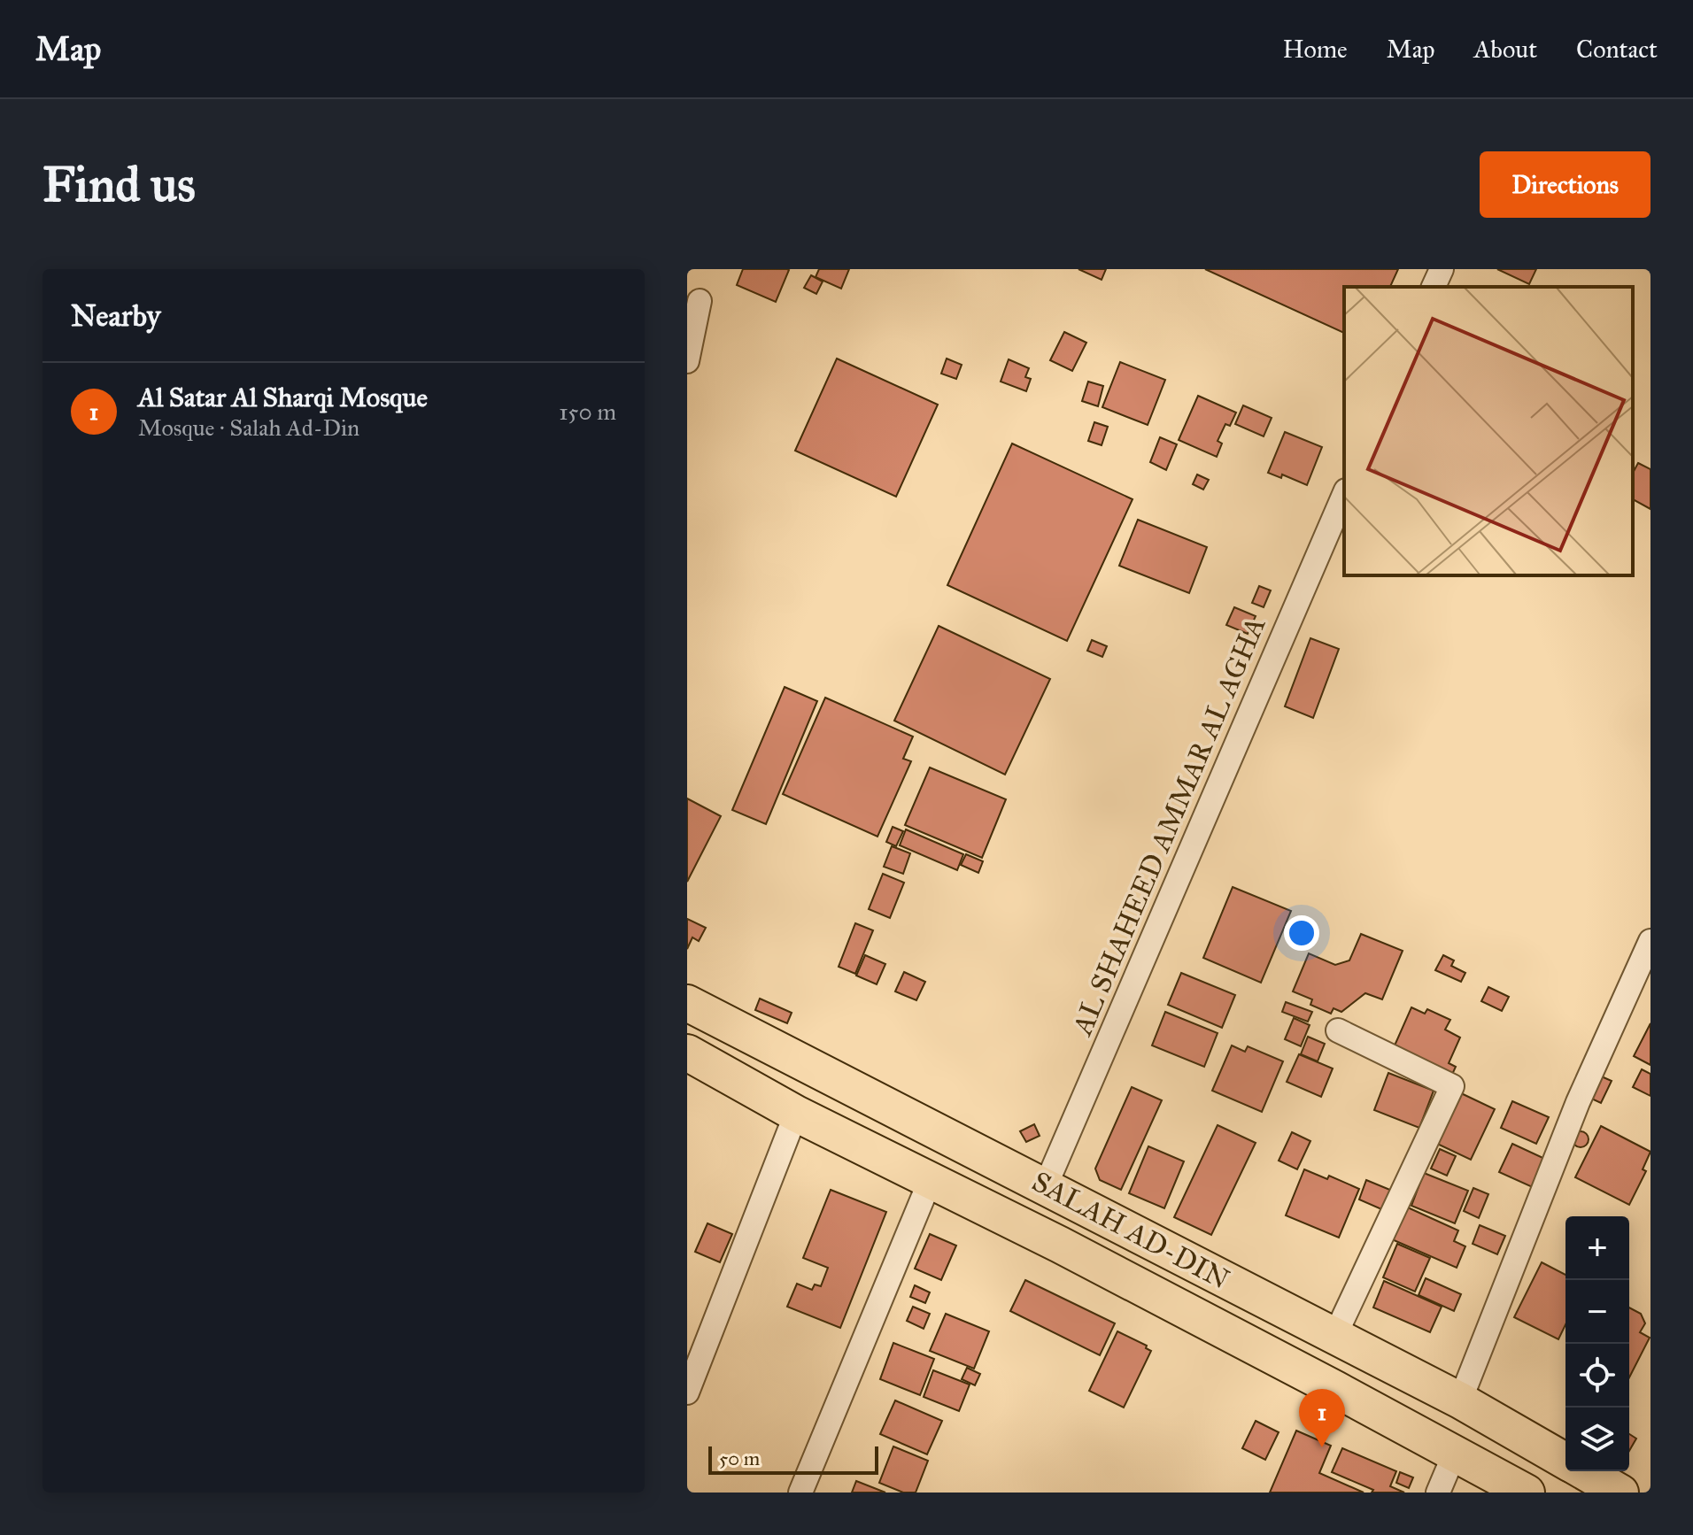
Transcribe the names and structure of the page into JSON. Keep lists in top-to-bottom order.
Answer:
{
  "streets": {
    "highway": ["SALAH AD-DIN"],
    "lane": ["AL SHAHEED AMMAR AL AGHA"]
  },
  "crossings": [
    ["AL SHAHEED AMMAR AL AGHA", "SALAH AD-DIN"]
  ],
  "scale_bar": "50 m",
  "page": {
    "header": "Map",
    "nav": [
      "Home",
      "Map",
      "About",
      "Contact"
    ],
    "buttons": "Directions",
    "title": "Find us",
    "heading": "Nearby",
    "list": [
      {
        "mark": "1",
        "name": "Al Satar Al Sharqi Mosque",
        "note": "Mosque · Salah Ad-Din",
        "value": "150 m"
      }
    ],
    "map_buttons": ["+", "−"],
    "pins": "1",
    "scale": "50 m"
  }
}
